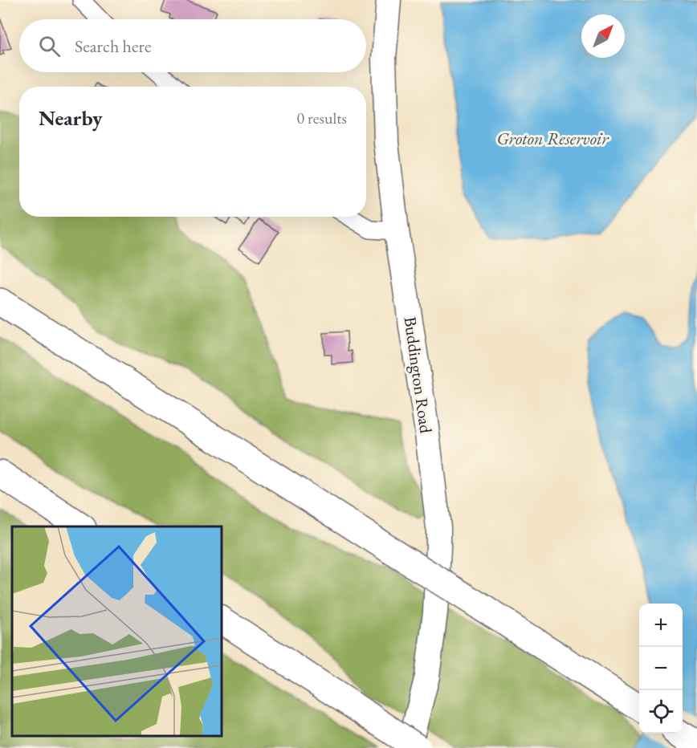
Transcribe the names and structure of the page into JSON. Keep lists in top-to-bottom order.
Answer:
{
  "streets": {
    "street": ["Buddington Road"]
  },
  "water": ["Groton Reservoir"],
  "north": "top right",
  "page": {
    "search": "Search here",
    "heading": ["Nearby", "0 results"],
    "map_buttons": ["+", "−"]
  }
}
